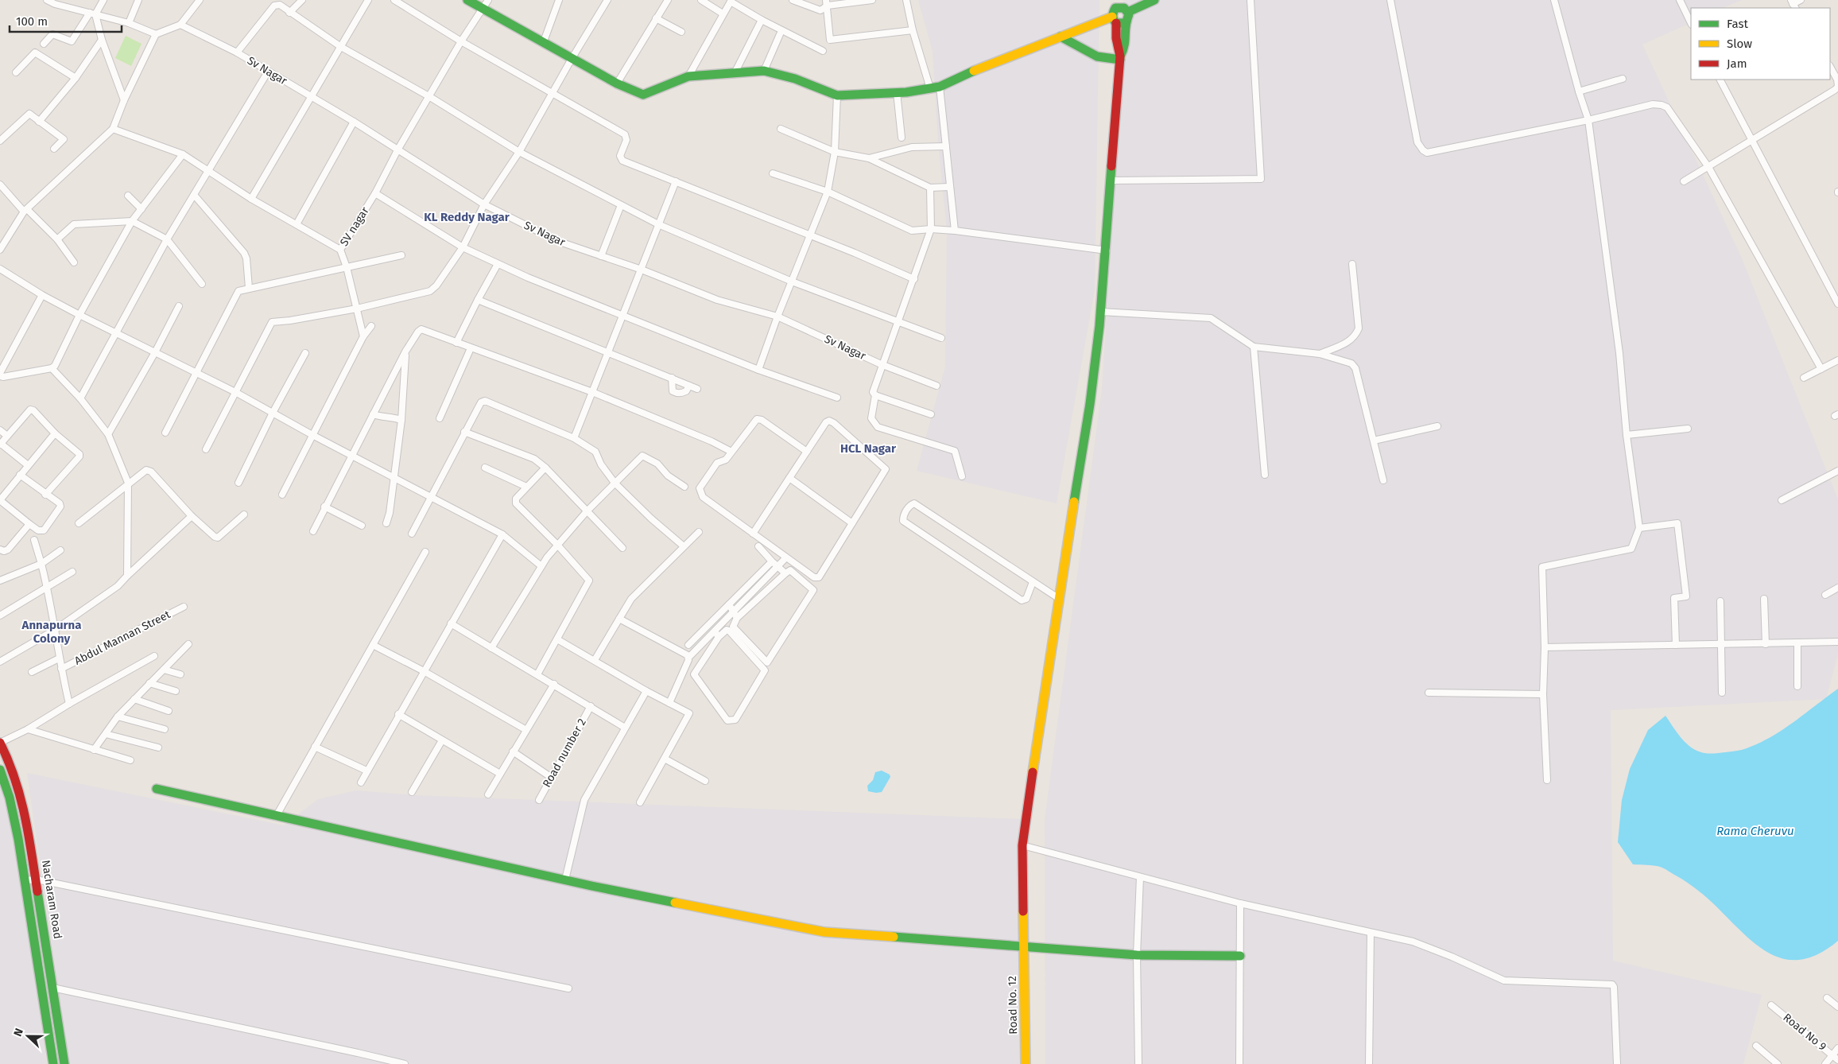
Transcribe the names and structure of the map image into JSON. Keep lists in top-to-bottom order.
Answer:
{
  "streets": {
    "street": [
      "Sv Nagar",
      "SV nagar",
      "Abdul Mannan Street",
      "Road number 2",
      "Nacharam Road",
      "Road No. 12",
      "Road No 9"
    ]
  },
  "crossings": [
    ["Sv Nagar", "SV nagar"]
  ],
  "districts": ["KL Reddy Nagar", "HCL Nagar", "Annapurna Colony"],
  "water": ["Rama Cheruvu"],
  "legend": ["Fast", "Slow", "Jam"],
  "scale_bar": "100 m",
  "north": "left"
}
